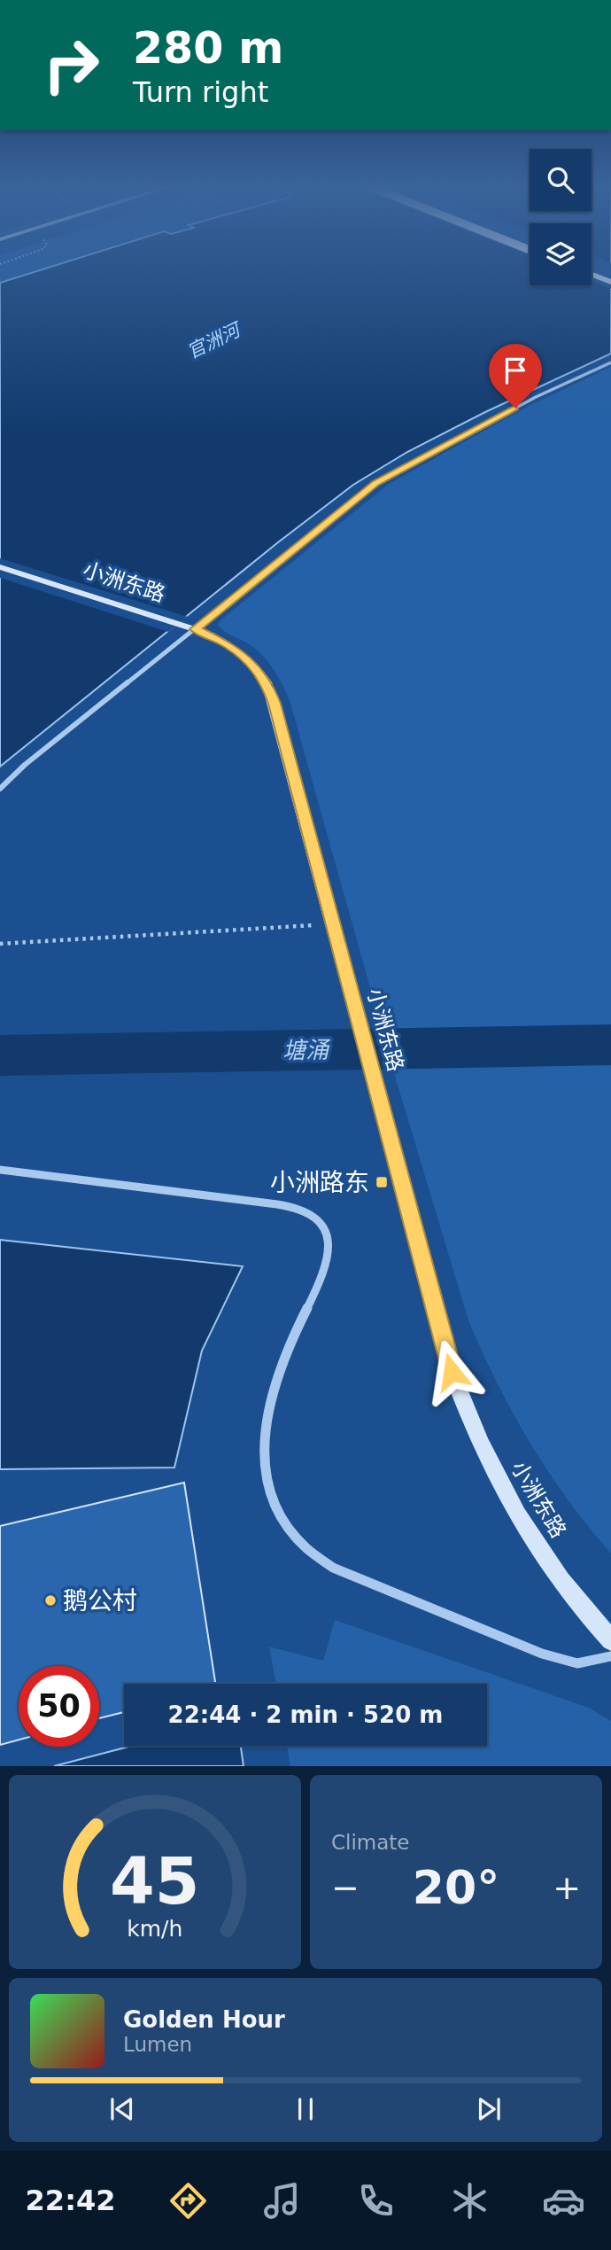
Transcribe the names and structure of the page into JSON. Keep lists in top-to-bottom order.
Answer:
{
  "streets": {
    "main road": ["小洲东路"]
  },
  "water": ["官洲河", "塘涌"],
  "places": {
    "transit": ["小洲路东"],
    "other": ["鹅公村"]
  },
  "page": {
    "turn": ["280 m", "Turn right"],
    "limit": "50",
    "trip": "22:44 · 2 min · 520 m",
    "tile": "Climate",
    "heat": ["−", "20°", "+"],
    "song": ["Golden Hour", "Lumen"],
    "tabs": "22:42",
    "gauge": ["45", "km/h"]
  }
}
